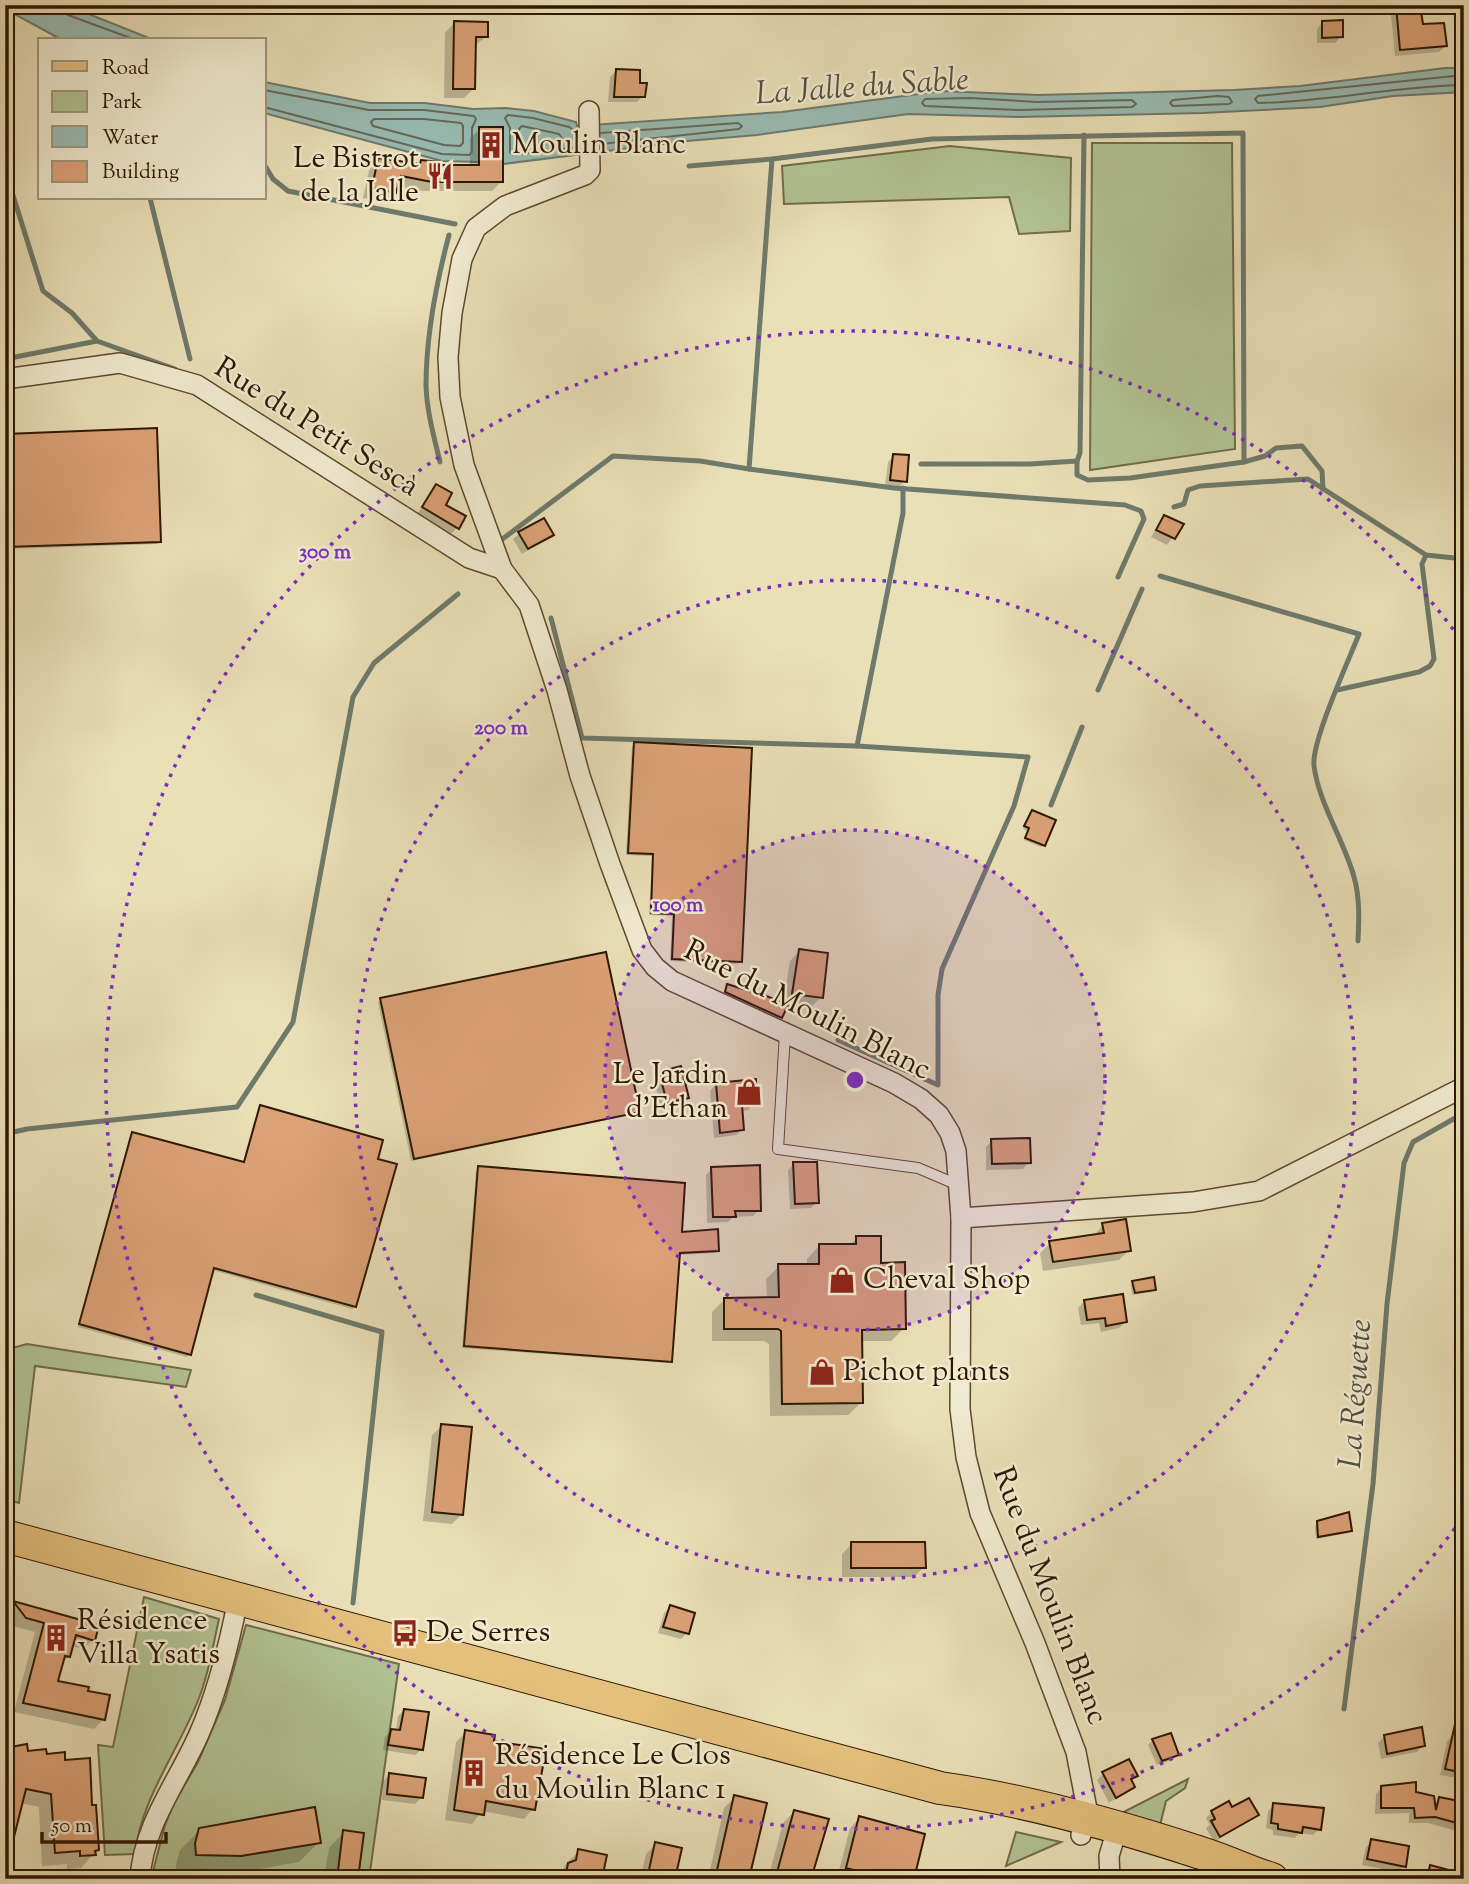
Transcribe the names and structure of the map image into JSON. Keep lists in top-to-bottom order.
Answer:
{
  "streets": {
    "street": ["Rue du Petit Sescà", "Rue du Moulin Blanc"]
  },
  "crossings": [
    ["Rue du Petit Sescà", "Rue du Moulin Blanc"]
  ],
  "water": ["La Jalle du Sable", "La Réguette"],
  "places": {
    "building": ["Moulin Blanc", "Résidence Villa Ysatis", "Résidence Le Clos du Moulin Blanc 1"],
    "restaurant": ["Le Bistrot de la Jalle"],
    "shop": ["Le Jardin d'Ethan", "Cheval Shop", "Pichot plants"],
    "bus stop": ["De Serres"]
  },
  "legend": [
    "Road",
    "Park",
    "Water",
    "Building"
  ],
  "scale_bar": "50 m",
  "rings": ["300 m", "200 m", "100 m"]
}
